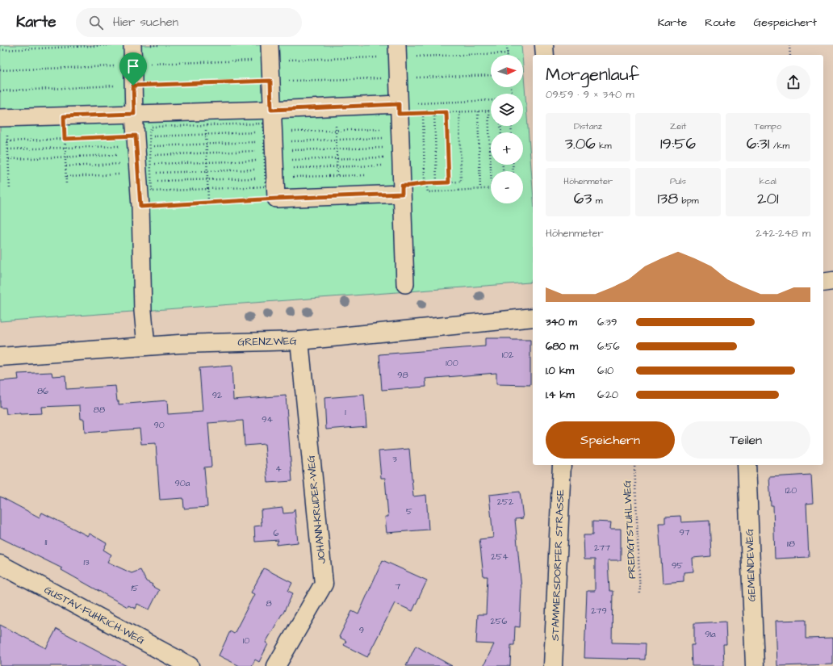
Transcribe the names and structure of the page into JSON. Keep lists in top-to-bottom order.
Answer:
{
  "streets": {
    "street": [
      "GRENZWEG",
      "JOHANN-KRUDER-WEG",
      "STAMMERSDORFER STRASSE",
      "GEMEINDEWEG",
      "GUSTAV-FUHRICH-WEG"
    ],
    "path": ["PREDIGTSTUHLWEG"]
  },
  "crossings": [
    ["GRENZWEG", "JOHANN-KRUDER-WEG"]
  ],
  "house_numbers": [
    "102",
    "100",
    "98",
    "86",
    "92",
    "88",
    "1",
    "94",
    "90",
    "3",
    "4",
    "90a",
    "120",
    "252",
    "5",
    "97",
    "6",
    "11",
    "118",
    "277",
    "254",
    "13",
    "95",
    "7",
    "15",
    "8",
    "279",
    "256",
    "9",
    "91a",
    "10"
  ],
  "north": "right",
  "page": {
    "header": "Karte",
    "search": "Hier suchen",
    "nav": ["Karte", "Route", "Gespeichert"],
    "map_buttons": ["+", "−"],
    "heading": ["Morgenlauf", "09:59 · 9 × 340 m"],
    "stats": [
      ["Distanz", "3.06 km"],
      ["Zeit", "19:56"],
      ["Tempo", "6:31 /km"],
      ["Höhenmeter", "63 m"],
      ["Puls", "138 bpm"],
      ["kcal", "201"]
    ],
    "chart": ["Höhenmeter", "242–248 m"],
    "list": [
      {
        "name": "340 m",
        "note": "6:39"
      },
      {
        "name": "680 m",
        "note": "6:56"
      },
      {
        "name": "1.0 km",
        "note": "6:10"
      },
      {
        "name": "1.4 km",
        "note": "6:20"
      }
    ],
    "buttons": ["Speichern", "Teilen"]
  }
}
